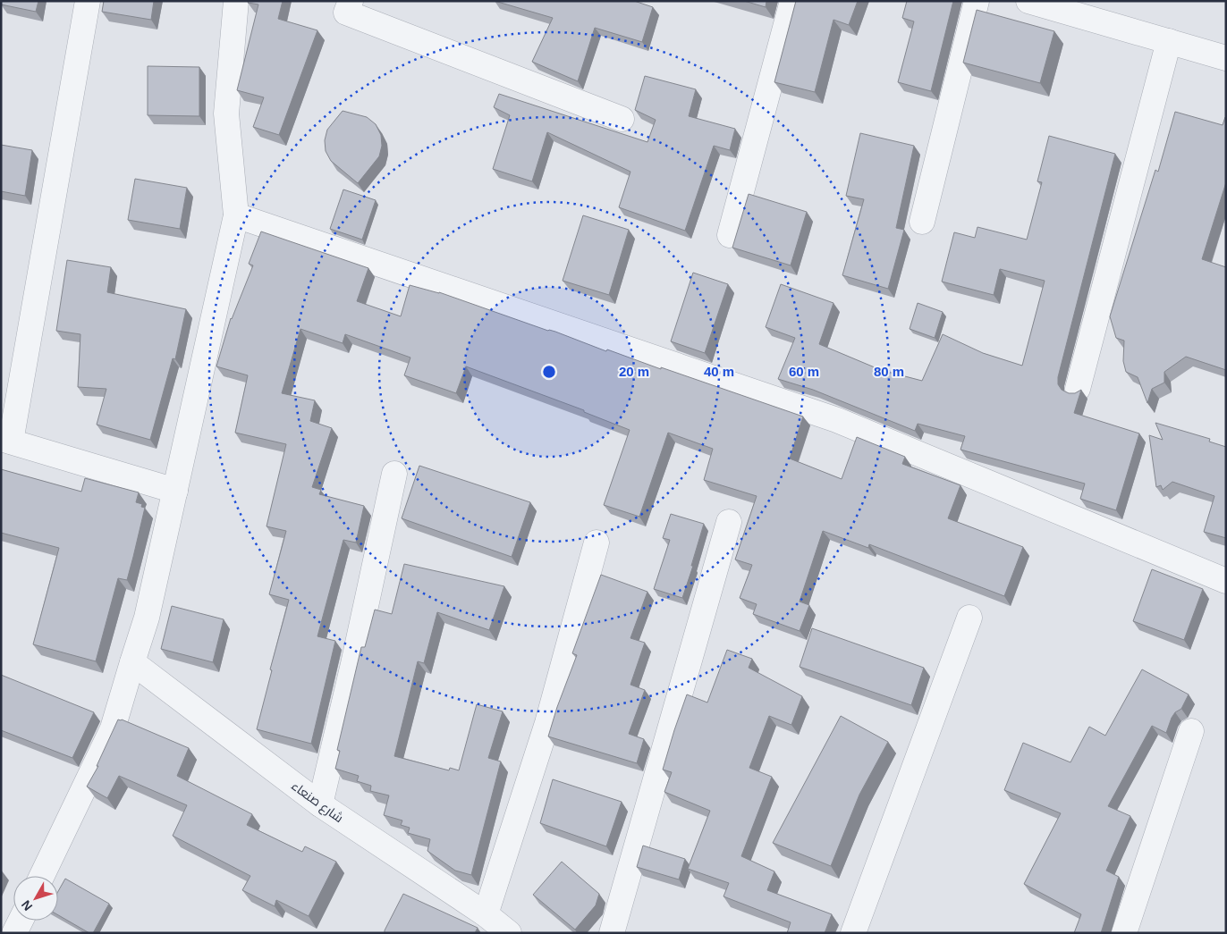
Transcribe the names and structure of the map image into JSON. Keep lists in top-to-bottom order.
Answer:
{
  "streets": {
    "street": ["شارع صنعاء"]
  },
  "north": "bottom left",
  "rings": [
    "20 m",
    "40 m",
    "60 m",
    "80 m"
  ]
}
